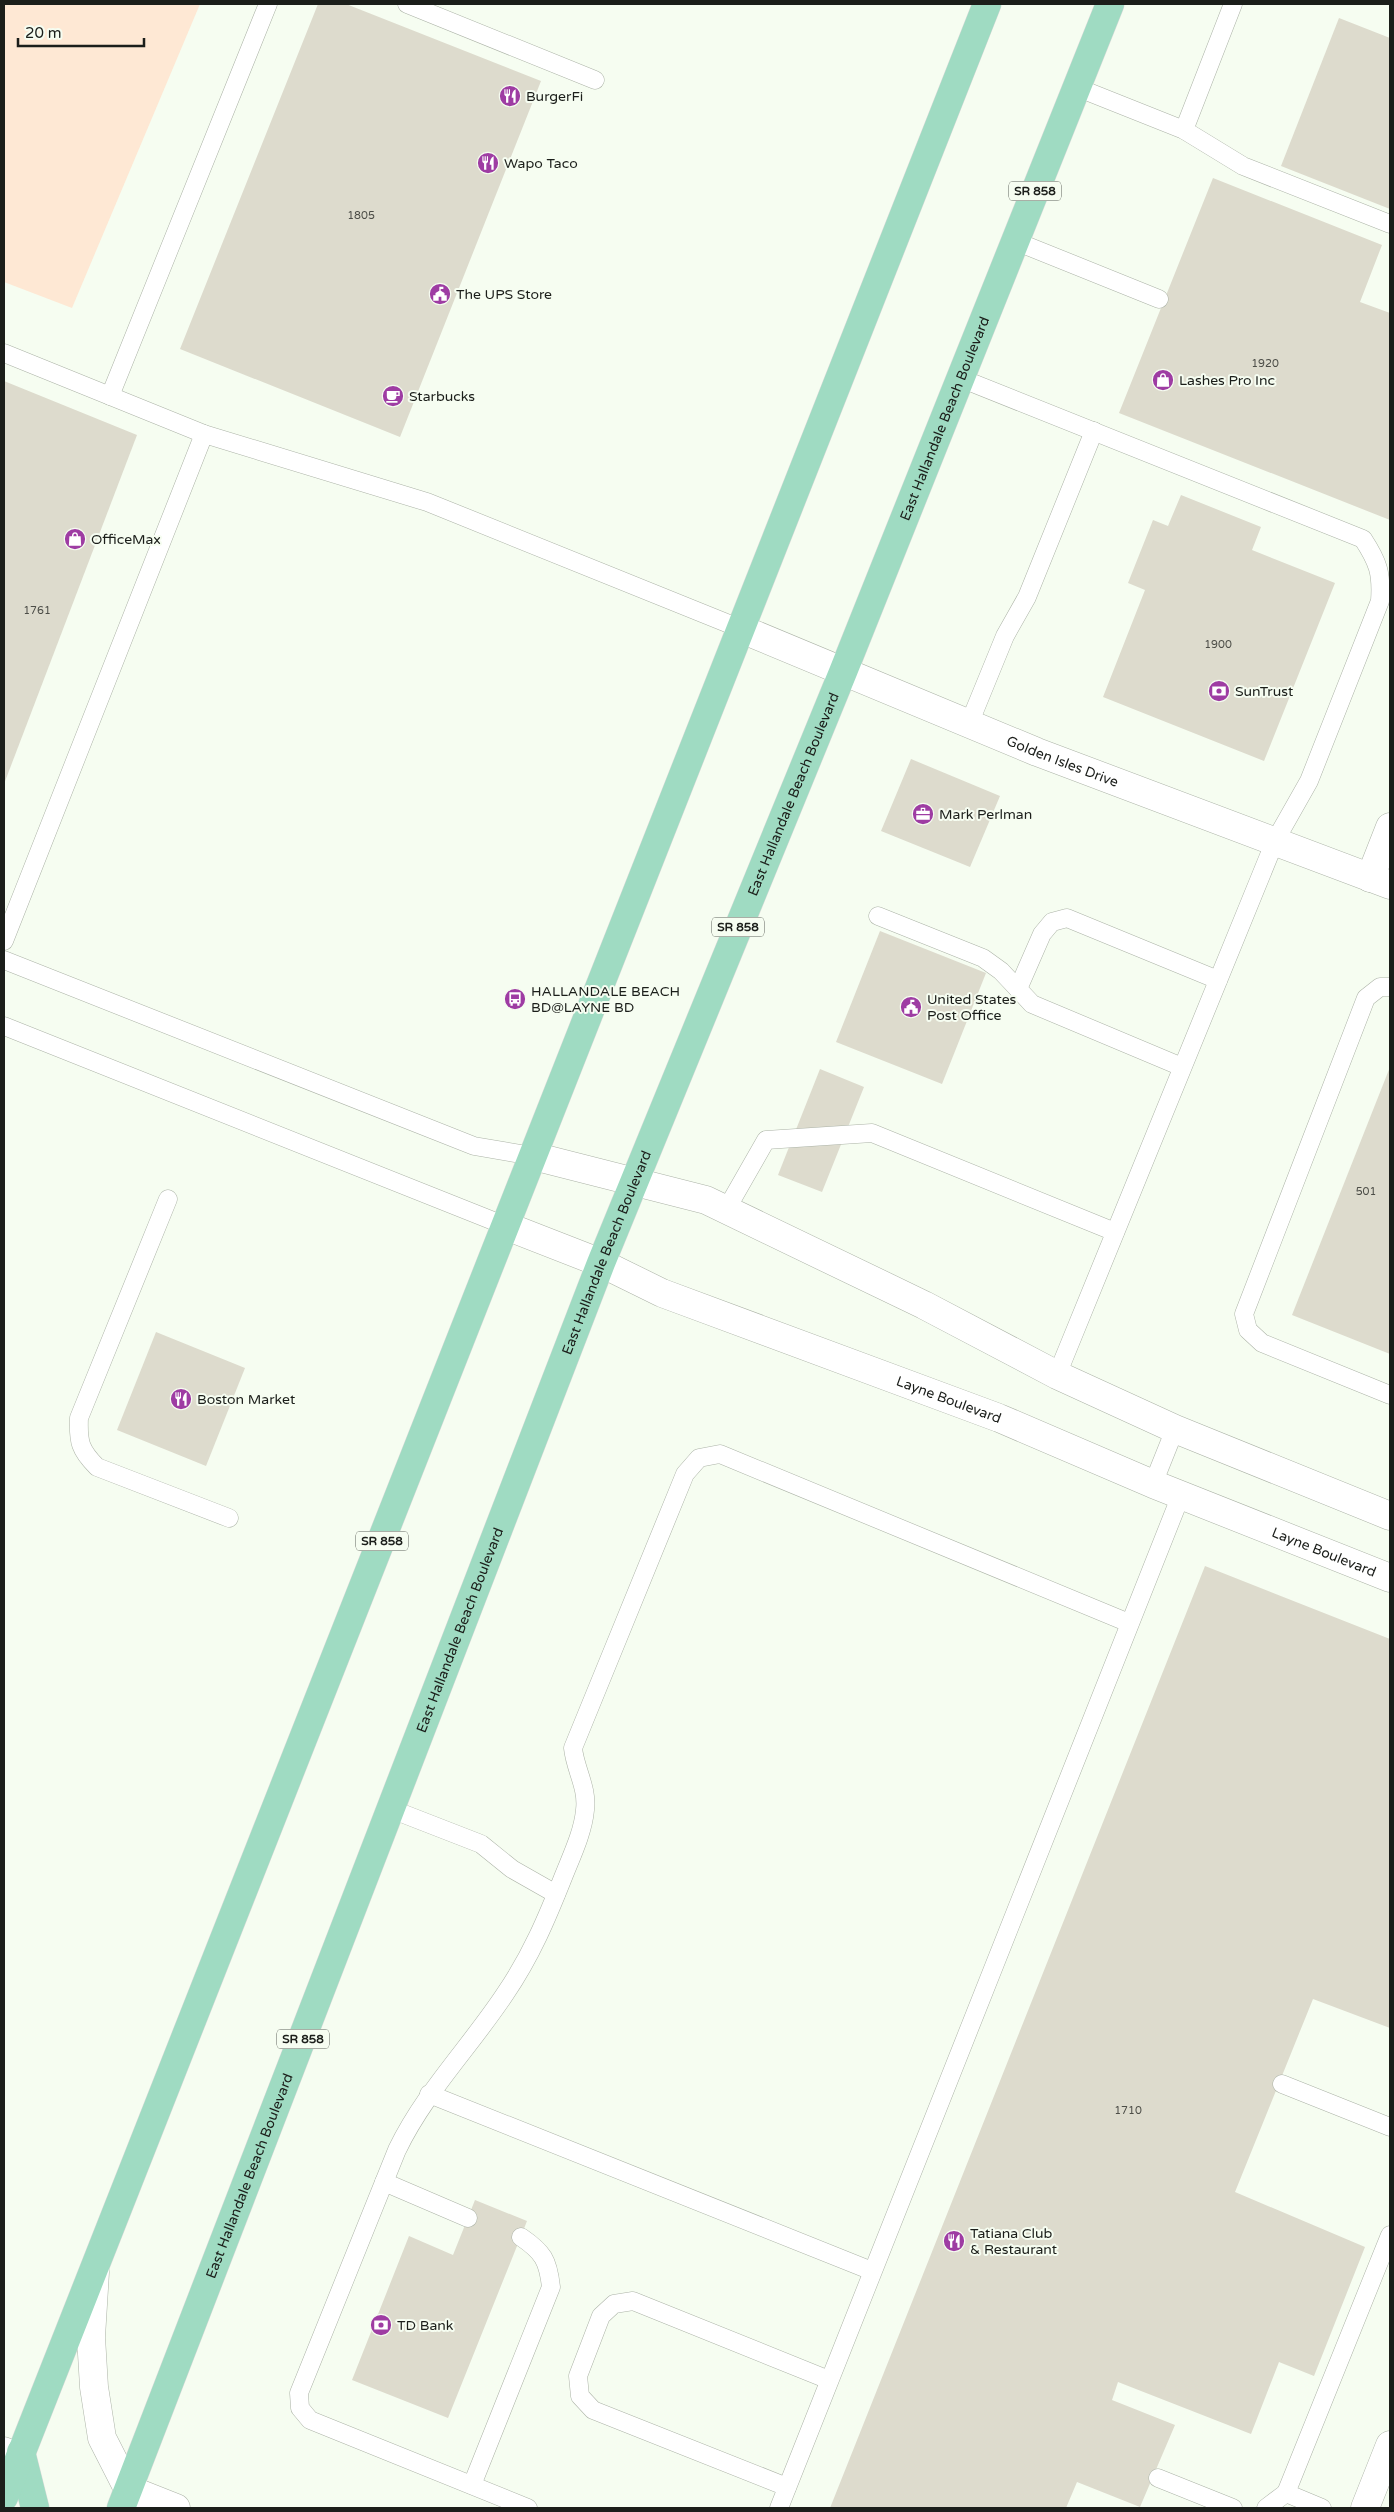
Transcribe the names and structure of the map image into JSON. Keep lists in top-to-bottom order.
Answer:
{
  "streets": {
    "main road": ["SR 858", "East Hallandale Beach Boulevard"],
    "street": ["Golden Isles Drive", "Layne Boulevard"]
  },
  "crossings": [
    ["SR 858", "Golden Isles Drive"],
    ["SR 858", "Layne Boulevard"],
    ["East Hallandale Beach Boulevard", "Golden Isles Drive"],
    ["East Hallandale Beach Boulevard", "Layne Boulevard"]
  ],
  "places": {
    "restaurant": [
      "BurgerFi",
      "Wapo Taco",
      "Boston Market",
      "Tatiana Club & Restaurant"
    ],
    "public building": ["The UPS Store", "United States Post Office"],
    "shop": ["Lashes Pro Inc", "OfficeMax"],
    "cafe": ["Starbucks"],
    "bank": ["SunTrust", "TD Bank"],
    "office": ["Mark Perlman"],
    "bus stop": ["HALLANDALE BEACH BD@LAYNE BD"]
  },
  "house_numbers": [
    "1805",
    "1920",
    "1761",
    "1900",
    "501",
    "1710"
  ],
  "scale_bar": "20 m"
}
